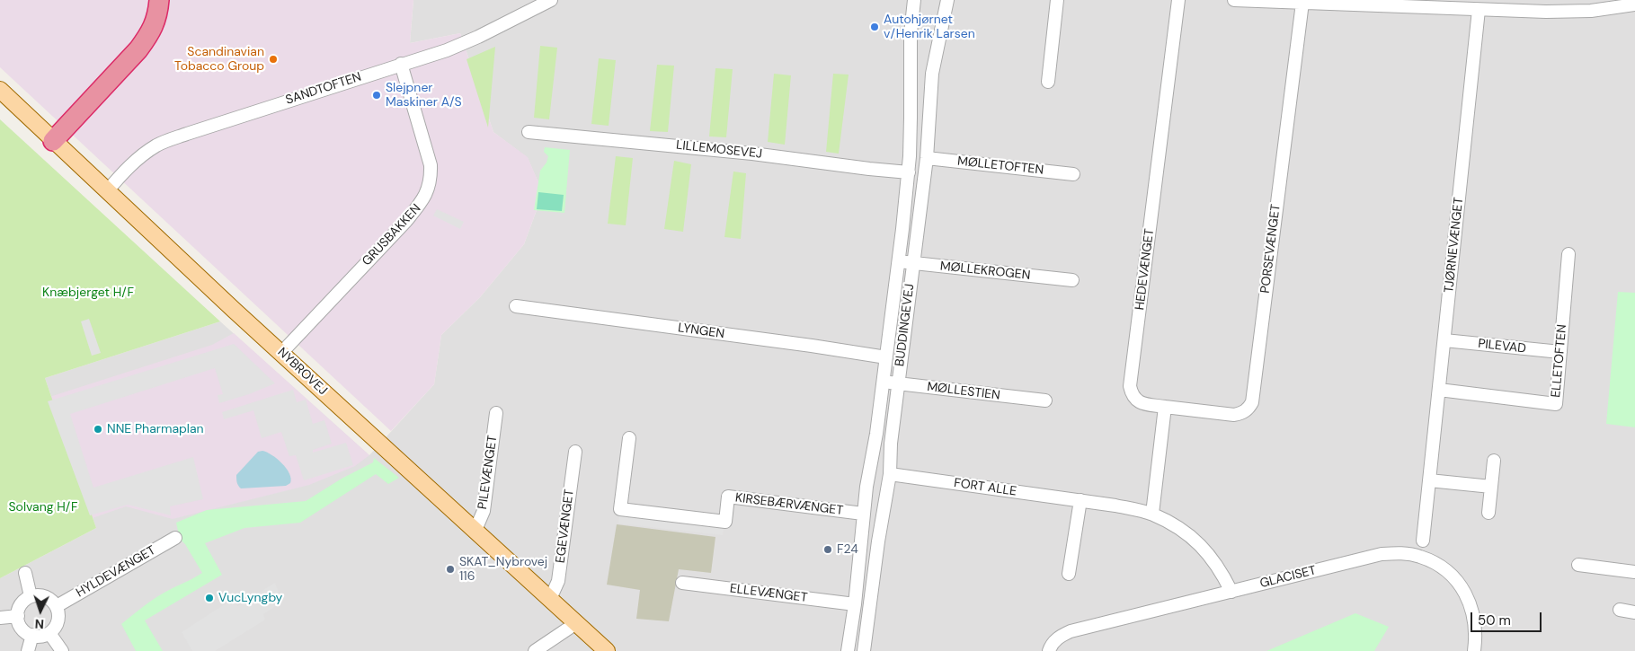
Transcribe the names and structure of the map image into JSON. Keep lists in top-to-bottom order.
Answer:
{
  "streets": {
    "main road": ["NYBROVEJ"],
    "street": [
      "SANDTOFTEN",
      "LILLEMOSEVEJ",
      "MØLLETOFTEN",
      "GRUSBAKKEN",
      "TJØRNEVÆNGET",
      "PORSEVÆNGET",
      "HEDEVÆNGET",
      "MØLLEKROGEN",
      "BUDDINGEVEJ",
      "LYNGEN",
      "PILEVAD",
      "ELLETOFTEN",
      "MØLLESTIEN",
      "PILEVÆNGET",
      "FORT ALLE",
      "KIRSEBÆRVÆNGET",
      "EGEVÆNGET",
      "HYLDEVÆNGET",
      "GLACISET",
      "ELLEVÆNGET"
    ]
  },
  "crossings": [
    ["SANDTOFTEN", "GRUSBAKKEN"],
    ["SANDTOFTEN", "NYBROVEJ"],
    ["LILLEMOSEVEJ", "BUDDINGEVEJ"],
    ["MØLLETOFTEN", "BUDDINGEVEJ"],
    ["GRUSBAKKEN", "NYBROVEJ"],
    ["TJØRNEVÆNGET", "PILEVAD"],
    ["TJØRNEVÆNGET", "ELLETOFTEN"],
    ["PORSEVÆNGET", "HEDEVÆNGET"],
    ["MØLLEKROGEN", "BUDDINGEVEJ"],
    ["BUDDINGEVEJ", "LYNGEN"],
    ["BUDDINGEVEJ", "MØLLESTIEN"],
    ["BUDDINGEVEJ", "FORT ALLE"],
    ["BUDDINGEVEJ", "KIRSEBÆRVÆNGET"],
    ["BUDDINGEVEJ", "ELLEVÆNGET"],
    ["PILEVAD", "ELLETOFTEN"],
    ["NYBROVEJ", "PILEVÆNGET"],
    ["NYBROVEJ", "EGEVÆNGET"],
    ["FORT ALLE", "GLACISET"]
  ],
  "parks": ["Knæbjerget H/F", "Solvang H/F"],
  "places": [
    "Autohjørnet v/Henrik Larsen",
    "Scandinavian Tobacco Group",
    "Slejpner Maskiner A/S",
    "NNE Pharmaplan",
    "F24",
    "SKAT_Nybrovej 116",
    "VucLyngby"
  ],
  "scale_bar": "50 m",
  "north": "bottom"
}
